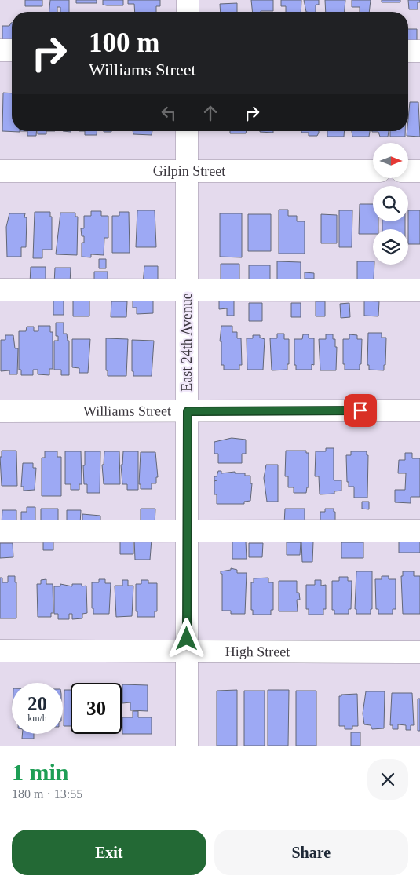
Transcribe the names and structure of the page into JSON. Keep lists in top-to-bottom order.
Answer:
{
  "streets": {
    "street": [
      "Gilpin Street",
      "East 24th Avenue",
      "Williams Street",
      "High Street"
    ]
  },
  "crossings": [
    ["Gilpin Street", "East 24th Avenue"],
    ["East 24th Avenue", "Williams Street"],
    ["East 24th Avenue", "High Street"]
  ],
  "north": "right",
  "page": {
    "turn": ["100 m", "Williams Street"],
    "speed": "20 km/h",
    "limit": "30",
    "heading": ["1 min", "180 m · 13:55"],
    "buttons": ["Exit", "Share"]
  }
}
